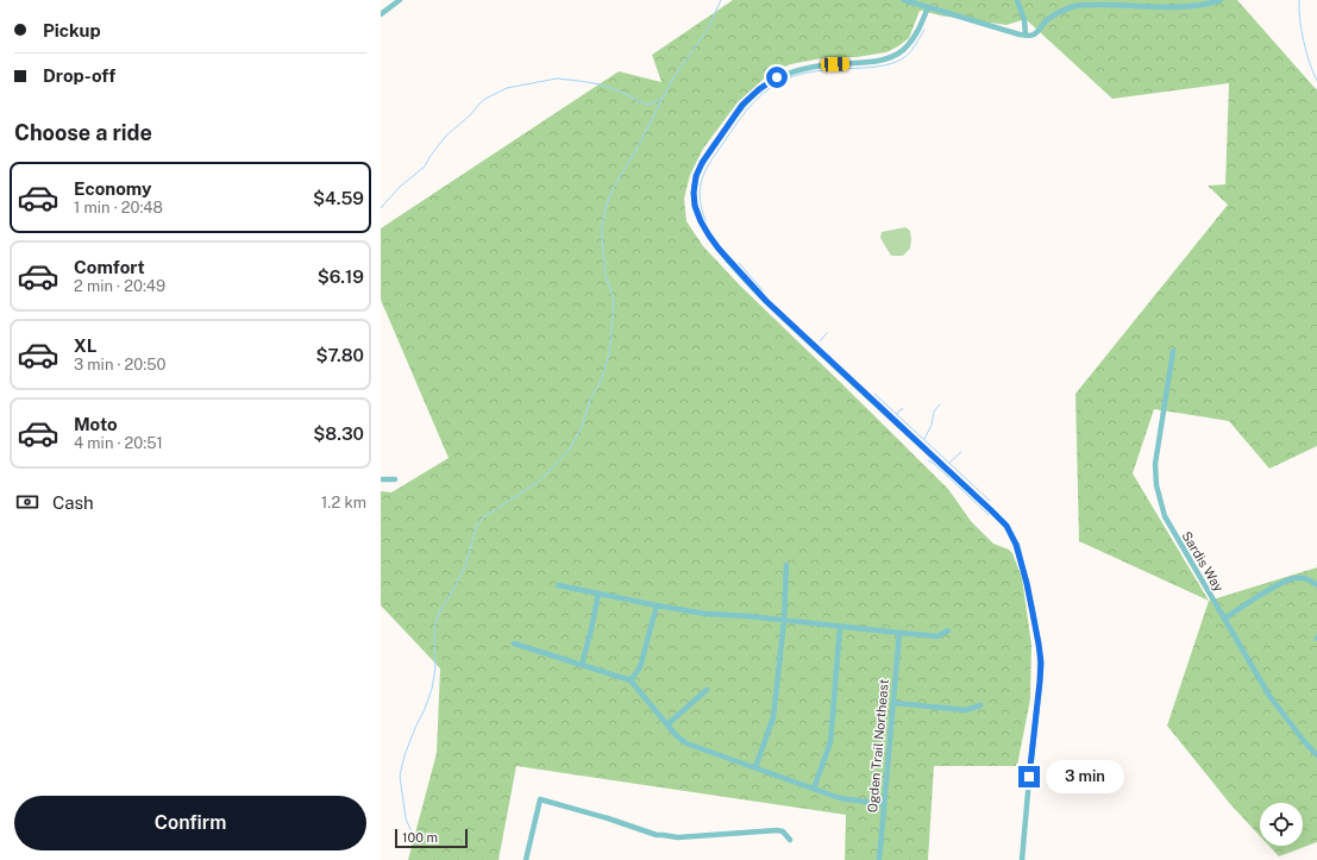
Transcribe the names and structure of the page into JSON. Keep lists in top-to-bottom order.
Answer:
{
  "streets": {
    "street": ["Sardis Way", "Ogden Trail Northeast"]
  },
  "scale_bar": "100 m",
  "page": {
    "banner": ["Pickup", "Drop-off"],
    "heading": "Choose a ride",
    "list": [
      {
        "name": "Economy",
        "note": "1 min · 20:48",
        "value": "$4.59"
      },
      {
        "name": "Comfort",
        "note": "2 min · 20:49",
        "value": "$6.19"
      },
      {
        "name": "XL",
        "note": "3 min · 20:50",
        "value": "$7.80"
      },
      {
        "name": "Moto",
        "note": "4 min · 20:51",
        "value": "$8.30"
      }
    ],
    "pay": ["Cash", "1.2 km"],
    "bubble": "3 min",
    "buttons": "Confirm",
    "scale": "100 m"
  }
}
